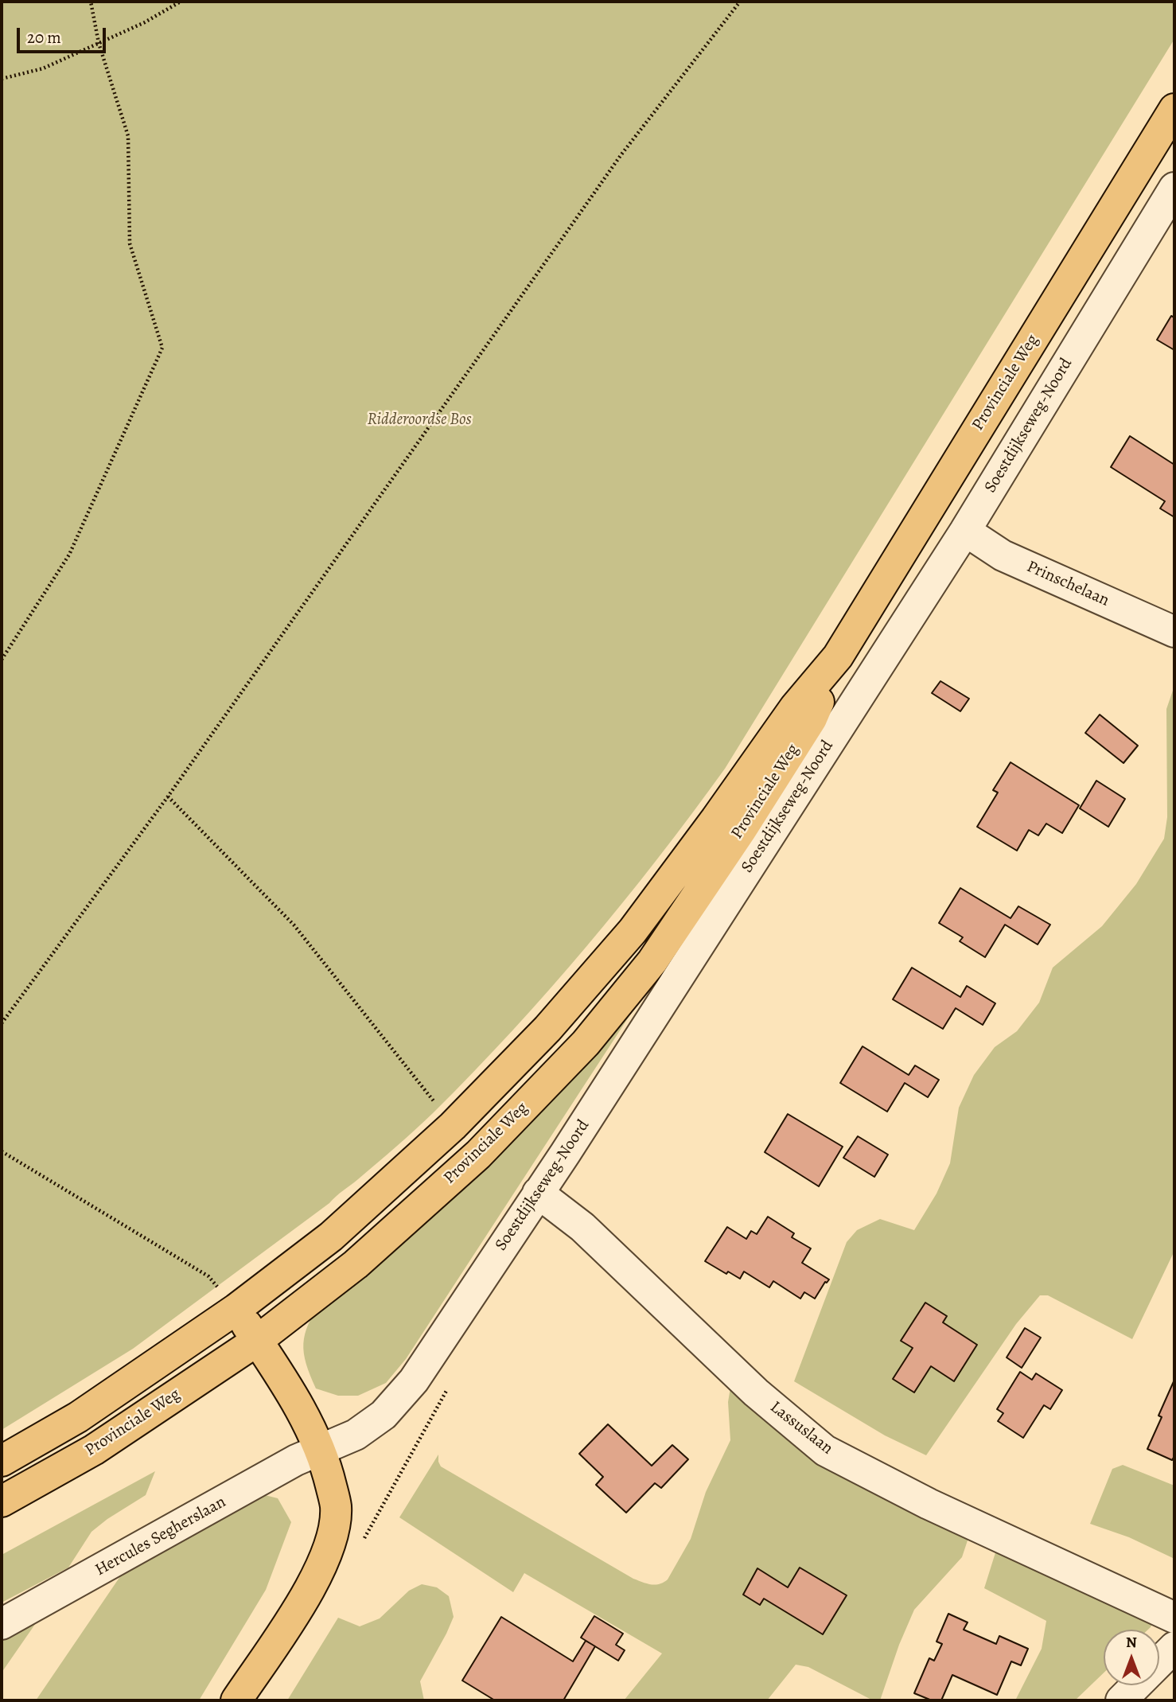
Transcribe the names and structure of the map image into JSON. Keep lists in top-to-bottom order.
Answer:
{
  "streets": {
    "main road": ["Provinciale Weg"],
    "street": [
      "Soestdijkseweg-Noord",
      "Prinschelaan",
      "Lassuslaan",
      "Hercules Segherslaan"
    ]
  },
  "crossings": [
    ["Soestdijkseweg-Noord", "Prinschelaan"],
    ["Soestdijkseweg-Noord", "Lassuslaan"],
    ["Soestdijkseweg-Noord", "Hercules Segherslaan"]
  ],
  "parks": ["Ridderoordse Bos"],
  "scale_bar": "20 m",
  "north": "top"
}
